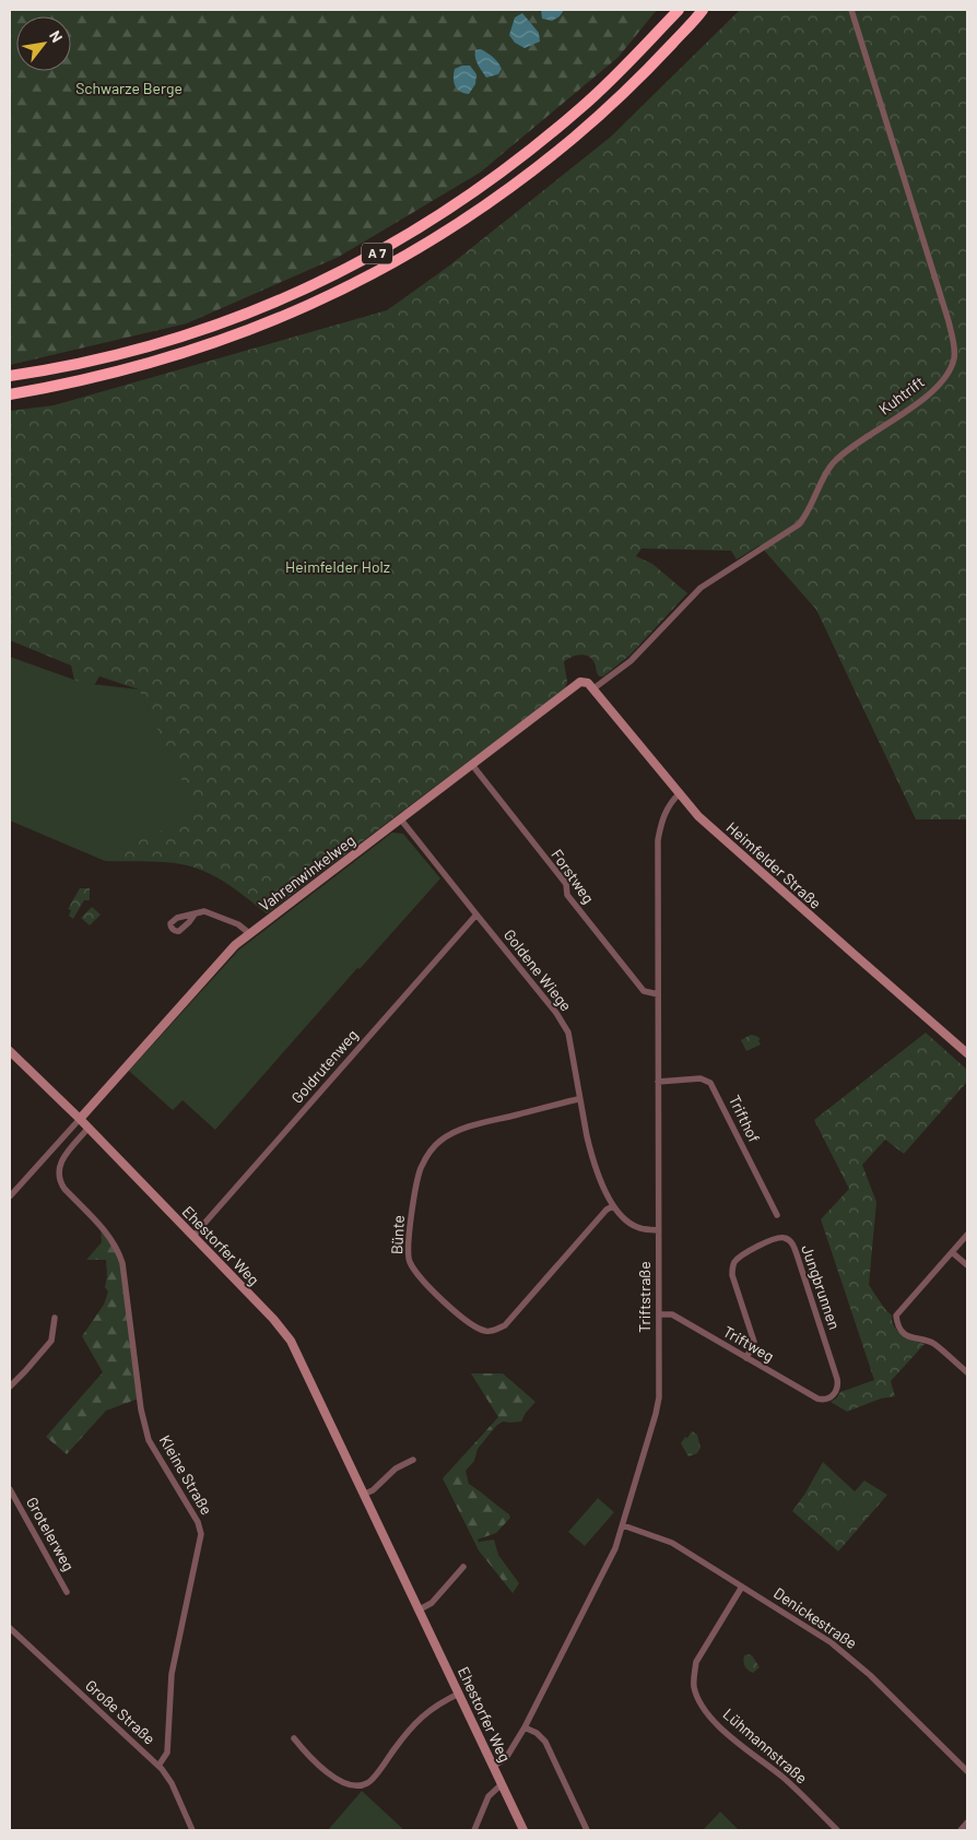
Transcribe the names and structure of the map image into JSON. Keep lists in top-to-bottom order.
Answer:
{
  "streets": {
    "highway": ["A 7"],
    "street": [
      "Kuhtrift",
      "Heimfelder Straße",
      "Vahrenwinkelweg",
      "Forstweg",
      "Goldene Wiege",
      "Goldrutenweg",
      "Trifthof",
      "Bünte",
      "Ehestorfer Weg",
      "Jungbrunnen",
      "Triftstraße",
      "Triftweg",
      "Kleine Straße",
      "Grotelerweg",
      "Denickestraße",
      "Große Straße",
      "Lühmannstraße"
    ]
  },
  "crossings": [
    ["Kuhtrift", "Heimfelder Straße"],
    ["Heimfelder Straße", "Vahrenwinkelweg"],
    ["Heimfelder Straße", "Triftstraße"],
    ["Vahrenwinkelweg", "Forstweg"],
    ["Vahrenwinkelweg", "Goldene Wiege"],
    ["Vahrenwinkelweg", "Ehestorfer Weg"],
    ["Forstweg", "Triftstraße"],
    ["Goldene Wiege", "Goldrutenweg"],
    ["Goldene Wiege", "Bünte"],
    ["Goldene Wiege", "Triftstraße"],
    ["Goldrutenweg", "Ehestorfer Weg"],
    ["Trifthof", "Triftstraße"],
    ["Ehestorfer Weg", "Triftstraße"],
    ["Ehestorfer Weg", "Kleine Straße"],
    ["Jungbrunnen", "Triftweg"],
    ["Triftstraße", "Triftweg"],
    ["Triftstraße", "Denickestraße"],
    ["Kleine Straße", "Große Straße"],
    ["Denickestraße", "Lühmannstraße"]
  ],
  "parks": ["Schwarze Berge", "Heimfelder Holz"],
  "north": "top right"
}
